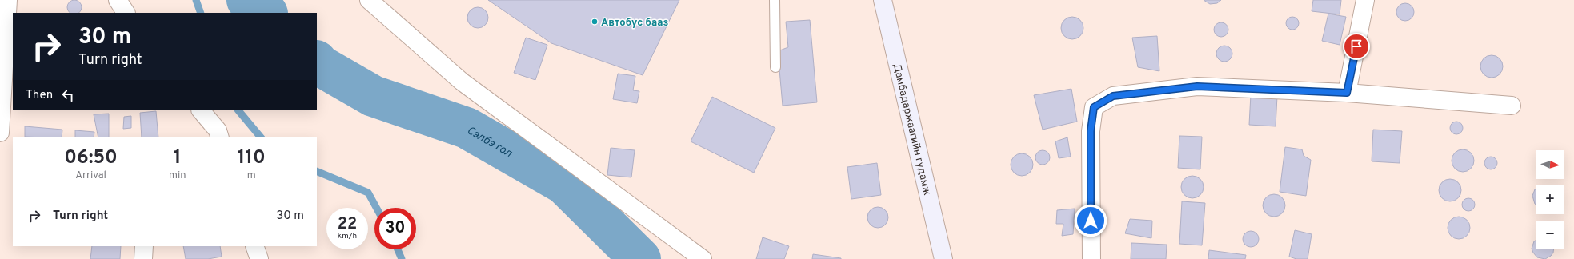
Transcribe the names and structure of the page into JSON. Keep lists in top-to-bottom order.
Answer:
{
  "streets": {
    "main road": ["Дамбадаржаагийн гудамж"]
  },
  "water": ["Сэлбэ гол"],
  "places": ["Автобус бааз"],
  "north": "right",
  "page": {
    "turn": ["30 m", "Turn right"],
    "then": "Then",
    "eta": [
      "06:50",
      "Arrival",
      "1",
      "min",
      "110",
      "m"
    ],
    "map_buttons": ["+", "−"],
    "list": [
      {
        "name": "Turn right",
        "value": "30 m"
      }
    ],
    "speed": "22 km/h",
    "limit": "30"
  }
}
